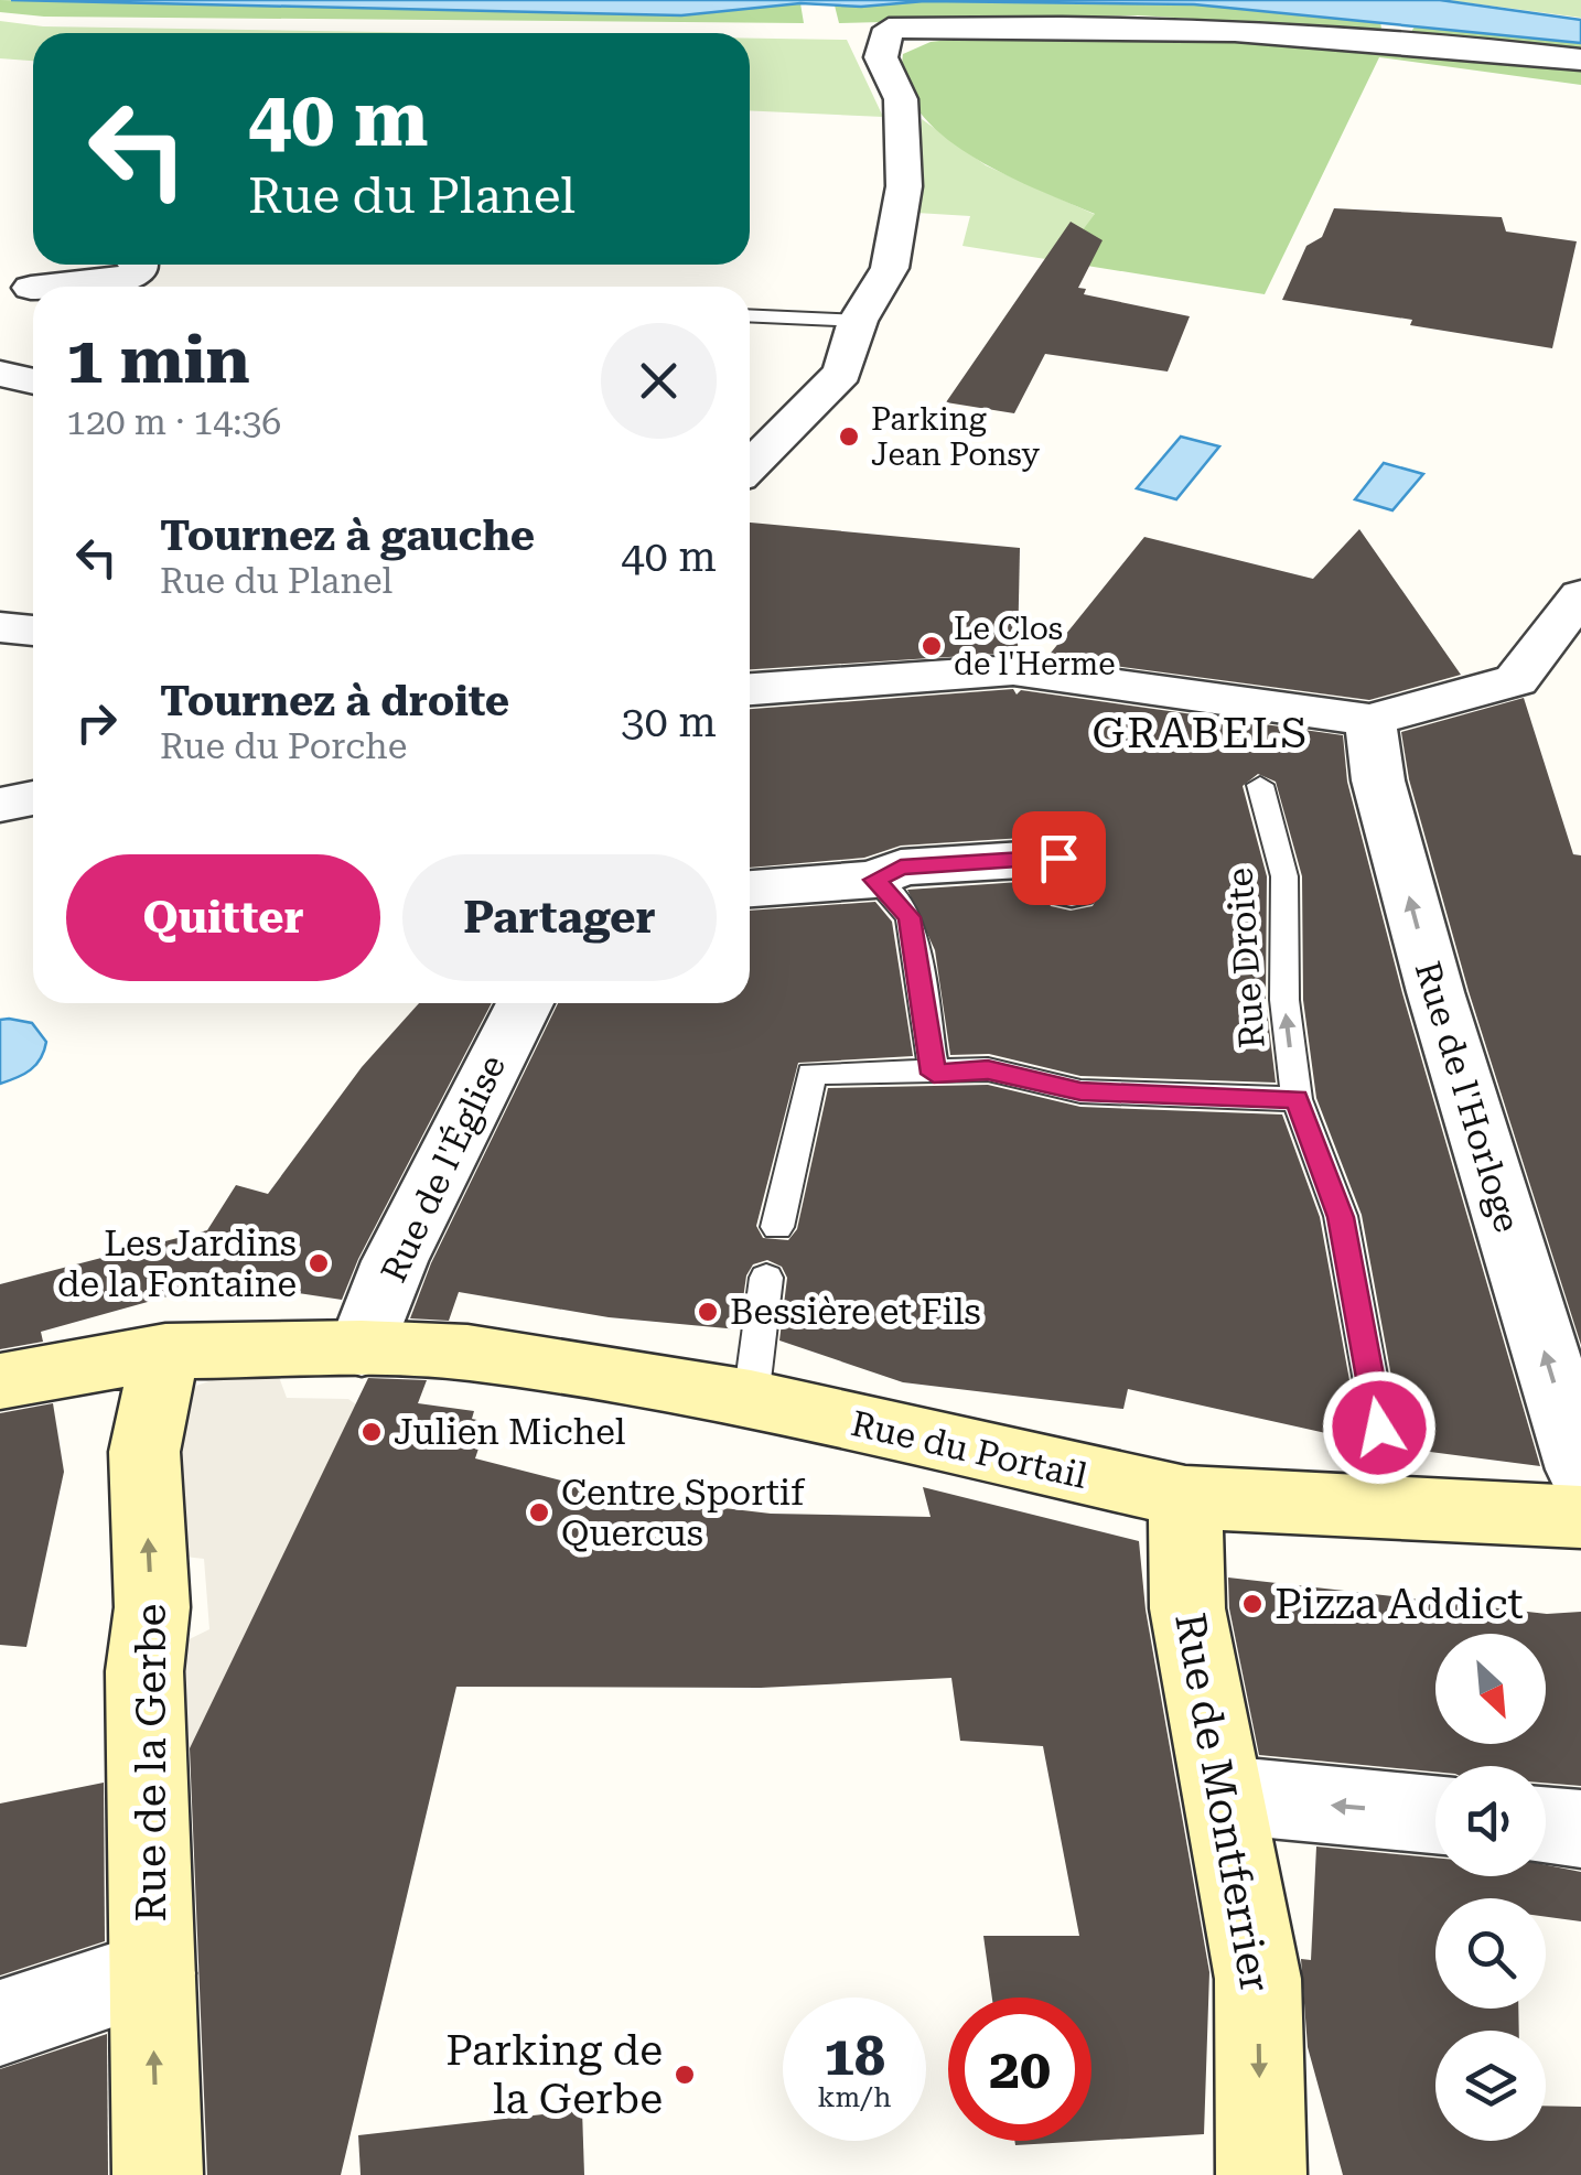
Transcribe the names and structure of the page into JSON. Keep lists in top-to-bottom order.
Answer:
{
  "streets": {
    "street": [
      "Rue de l'Horloge",
      "Rue de l'Église",
      "Rue du Portail",
      "Rue de la Gerbe",
      "Rue de Montferrier"
    ],
    "lane": ["Rue Droite"]
  },
  "crossings": [
    ["Rue Droite", "Rue du Portail"],
    ["Rue de l'Église", "Rue du Portail"],
    ["Rue du Portail", "Rue de la Gerbe"],
    ["Rue du Portail", "Rue de Montferrier"]
  ],
  "one_way": [
    "Rue Droite",
    "Rue de l'Horloge",
    "Rue de la Gerbe",
    "Rue de Montferrier"
  ],
  "districts": ["GRABELS"],
  "places": [
    "Parking Jean Ponsy",
    "Le Clos de l'Herme",
    "Les Jardins de la Fontaine",
    "Bessière et Fils",
    "Julien Michel",
    "Centre Sportif Quercus",
    "Pizza Addict",
    "Parking de la Gerbe"
  ],
  "north": "bottom right",
  "page": {
    "turn": ["40 m", "Rue du Planel"],
    "heading": ["1 min", "120 m · 14:36"],
    "list": [
      {
        "name": "Tournez à gauche",
        "note": "Rue du Planel",
        "value": "40 m"
      },
      {
        "name": "Tournez à droite",
        "note": "Rue du Porche",
        "value": "30 m"
      }
    ],
    "buttons": ["Quitter", "Partager"],
    "speed": "18 km/h",
    "limit": "20"
  }
}
